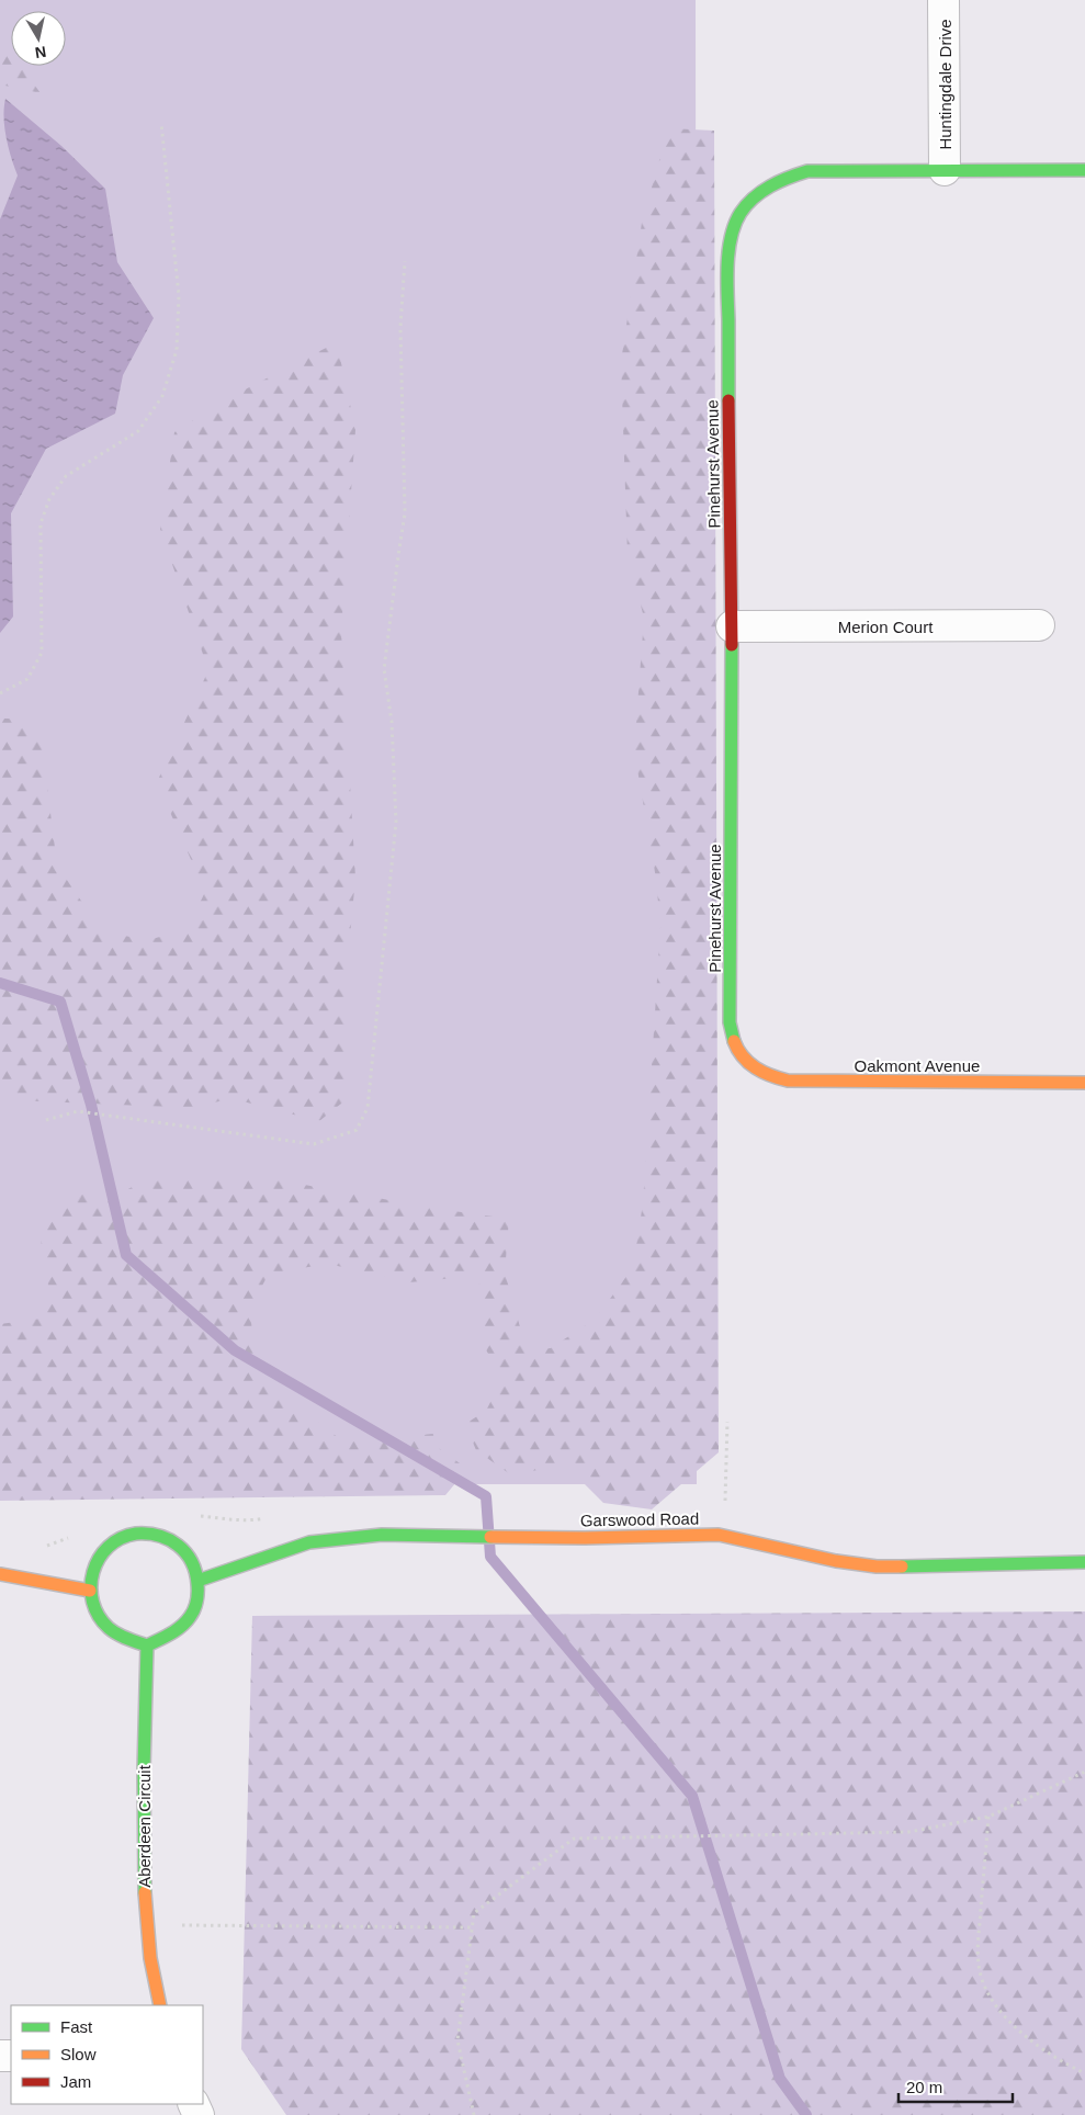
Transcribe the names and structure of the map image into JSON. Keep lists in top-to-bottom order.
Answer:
{
  "streets": {
    "street": [
      "Huntingdale Drive",
      "Pinehurst Avenue",
      "Merion Court",
      "Oakmont Avenue",
      "Garswood Road",
      "Aberdeen Circuit"
    ]
  },
  "crossings": [
    ["Huntingdale Drive", "Pinehurst Avenue"],
    ["Pinehurst Avenue", "Merion Court"],
    ["Pinehurst Avenue", "Oakmont Avenue"],
    ["Garswood Road", "Aberdeen Circuit"]
  ],
  "legend": ["Fast", "Slow", "Jam"],
  "scale_bar": "20 m",
  "north": "bottom"
}
